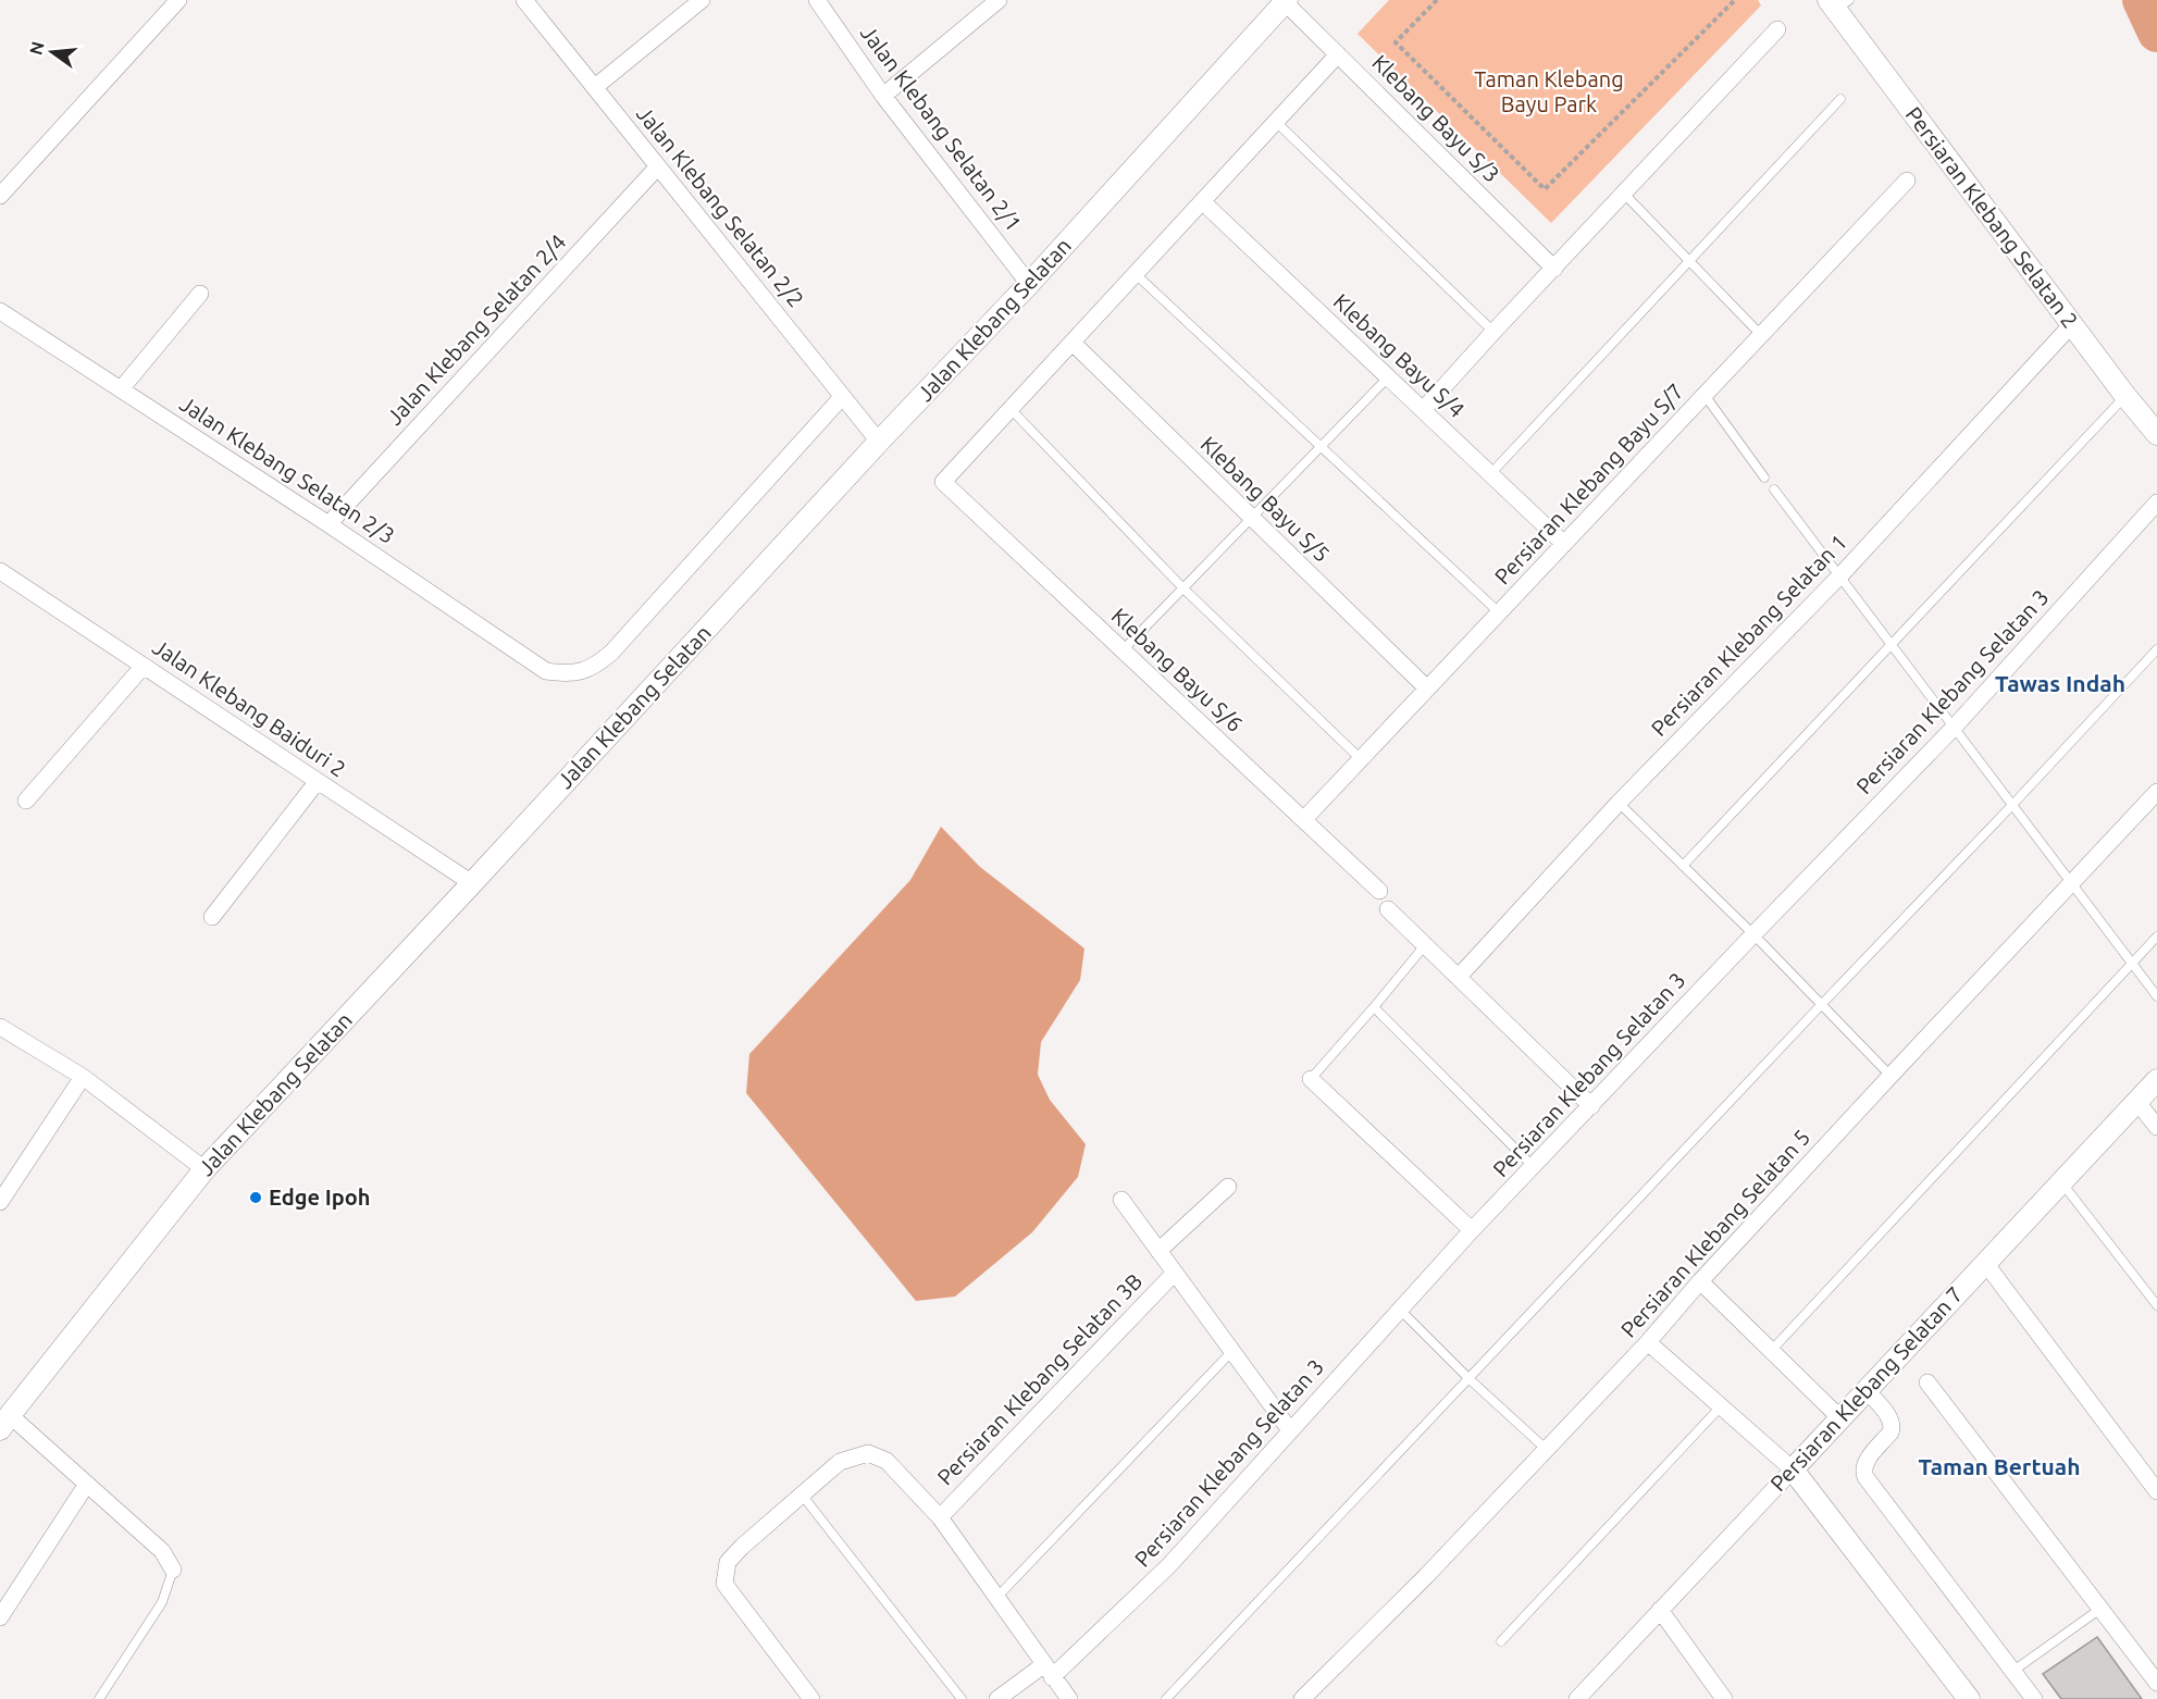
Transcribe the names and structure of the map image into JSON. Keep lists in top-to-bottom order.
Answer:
{
  "streets": {
    "street": [
      "Klebang Bayu S/3",
      "Jalan Klebang Selatan 2/1",
      "Jalan Klebang Selatan 2/2",
      "Persiaran Klebang Selatan 2",
      "Jalan Klebang Selatan",
      "Jalan Klebang Selatan 2/4",
      "Klebang Bayu S/4",
      "Jalan Klebang Selatan 2/3",
      "Persiaran Klebang Bayu S/7",
      "Klebang Bayu S/5",
      "Persiaran Klebang Selatan 1",
      "Klebang Bayu S/6",
      "Persiaran Klebang Selatan 3",
      "Jalan Klebang Baiduri 2",
      "Persiaran Klebang Selatan 5",
      "Persiaran Klebang Selatan 3B",
      "Persiaran Klebang Selatan 7"
    ]
  },
  "crossings": [
    ["Klebang Bayu S/3", "Jalan Klebang Selatan"],
    ["Jalan Klebang Selatan 2/1", "Jalan Klebang Selatan"],
    ["Jalan Klebang Selatan 2/2", "Jalan Klebang Selatan"],
    ["Jalan Klebang Selatan 2/2", "Jalan Klebang Selatan 2/4"],
    ["Jalan Klebang Selatan 2/2", "Jalan Klebang Selatan 2/3"],
    ["Persiaran Klebang Selatan 2", "Persiaran Klebang Selatan 1"],
    ["Jalan Klebang Selatan", "Jalan Klebang Baiduri 2"],
    ["Jalan Klebang Selatan 2/4", "Jalan Klebang Selatan 2/3"],
    ["Klebang Bayu S/4", "Persiaran Klebang Bayu S/7"],
    ["Persiaran Klebang Bayu S/7", "Klebang Bayu S/5"],
    ["Persiaran Klebang Bayu S/7", "Klebang Bayu S/6"]
  ],
  "districts": ["Tawas Indah", "Taman Bertuah"],
  "parks": ["Taman Klebang Bayu Park"],
  "places": ["Edge Ipoh"],
  "north": "left"
}
